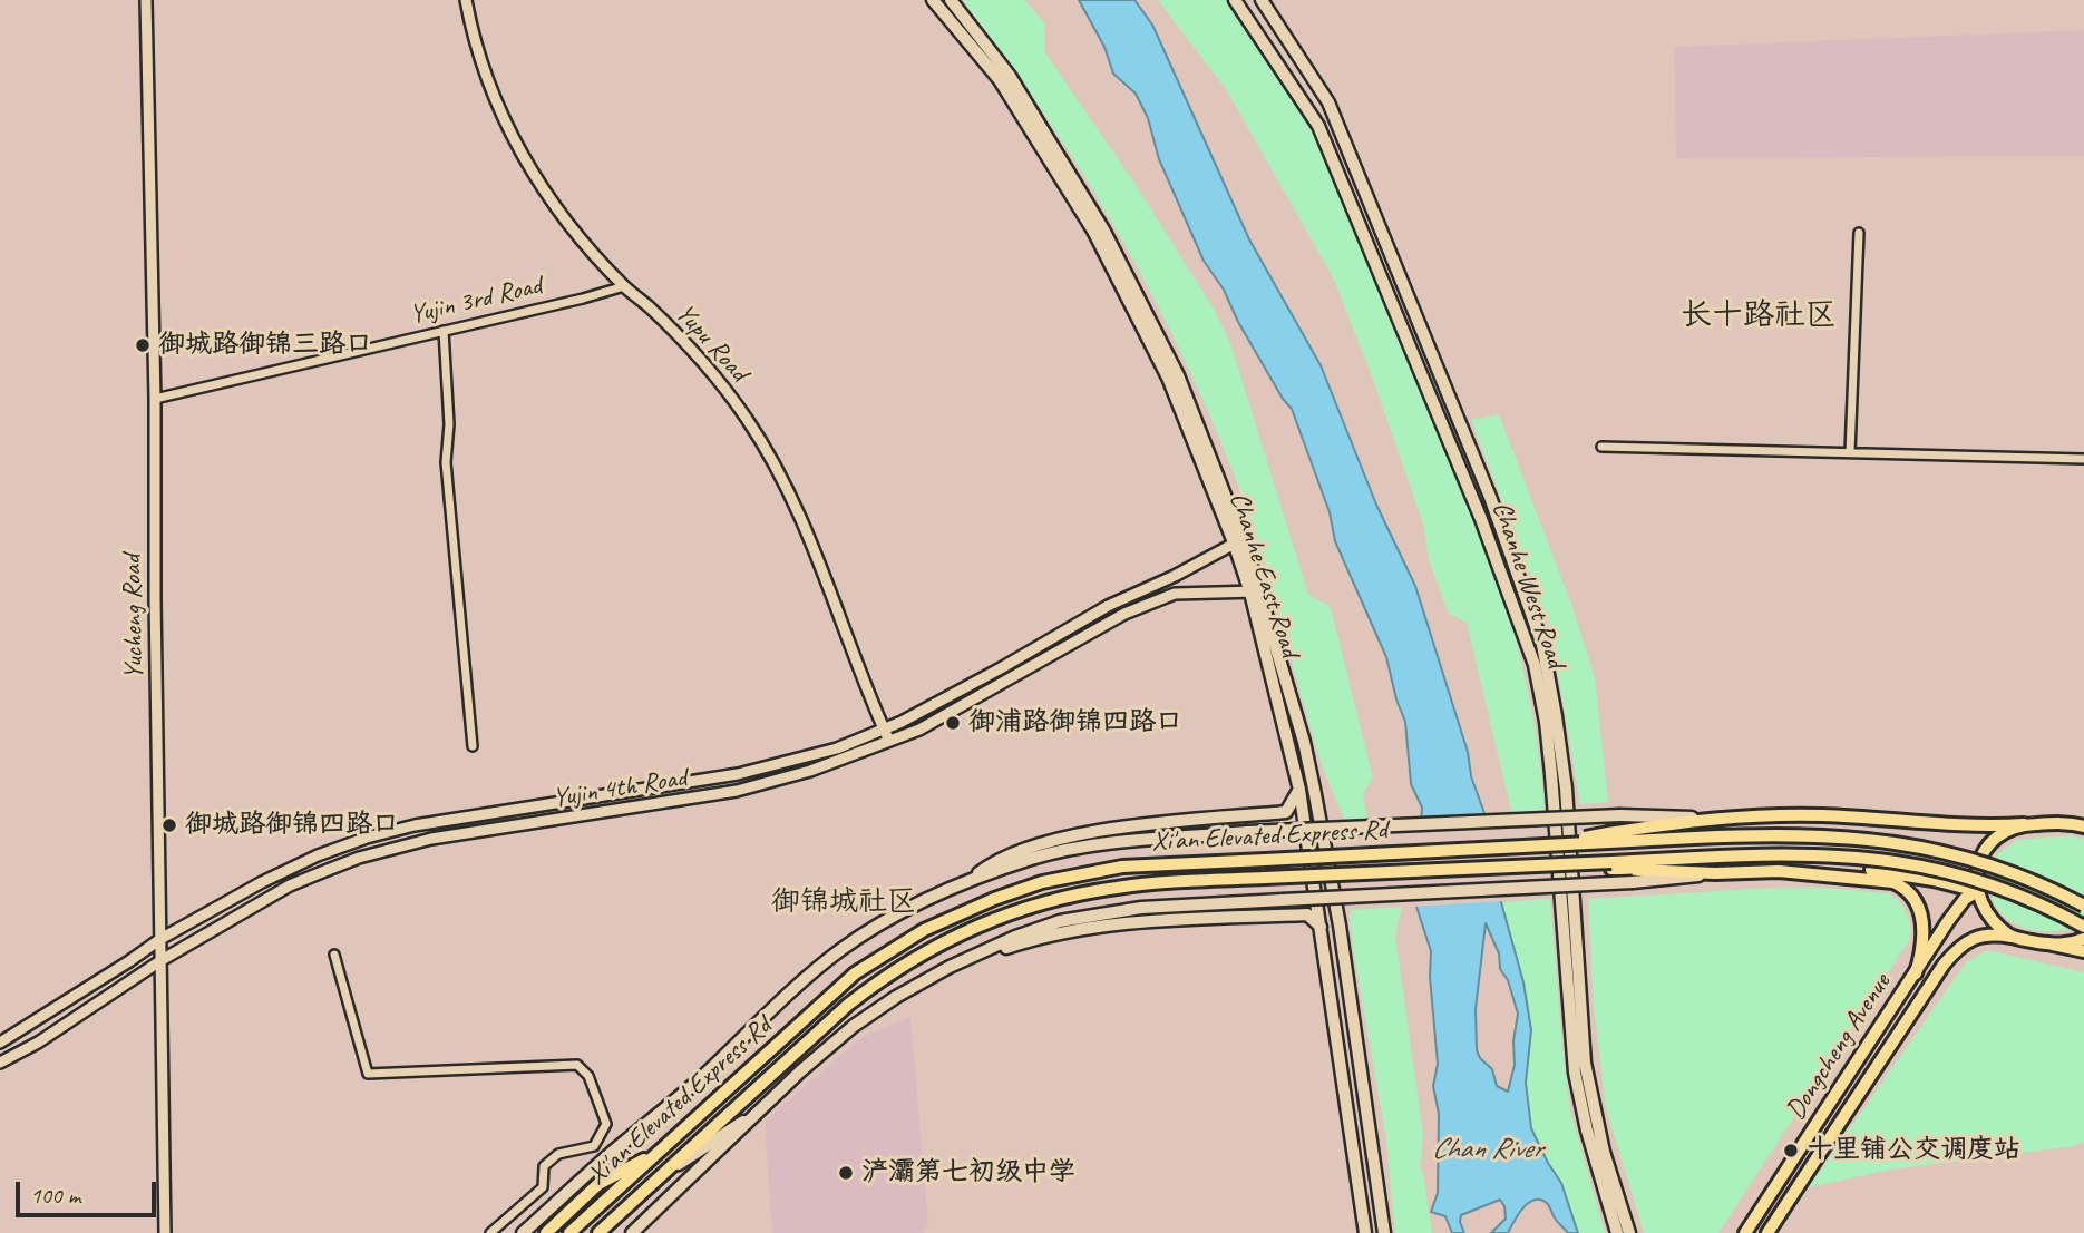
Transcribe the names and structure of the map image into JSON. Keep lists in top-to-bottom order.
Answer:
{
  "streets": {
    "main road": [
      "Chanhe East Road",
      "Chanhe West Road",
      "Xi'an Elevated Express Rd",
      "Dongcheng Avenue"
    ],
    "street": [
      "Yujin 3rd Road",
      "Yupu Road",
      "Yucheng Road",
      "Yujin 4th Road"
    ]
  },
  "crossings": [
    ["Yujin 3rd Road", "Yupu Road"],
    ["Yujin 3rd Road", "Yucheng Road"],
    ["Yupu Road", "Yujin 4th Road"],
    ["Chanhe East Road", "Yujin 4th Road"],
    ["Yucheng Road", "Yujin 4th Road"]
  ],
  "districts": ["长十路社区", "御锦城社区"],
  "water": ["Chan River"],
  "places": [
    "御城路御锦三路口",
    "御浦路御锦四路口",
    "御城路御锦四路口",
    "十里铺公交调度站",
    "浐灞第七初级中学"
  ],
  "scale_bar": "100 m"
}
